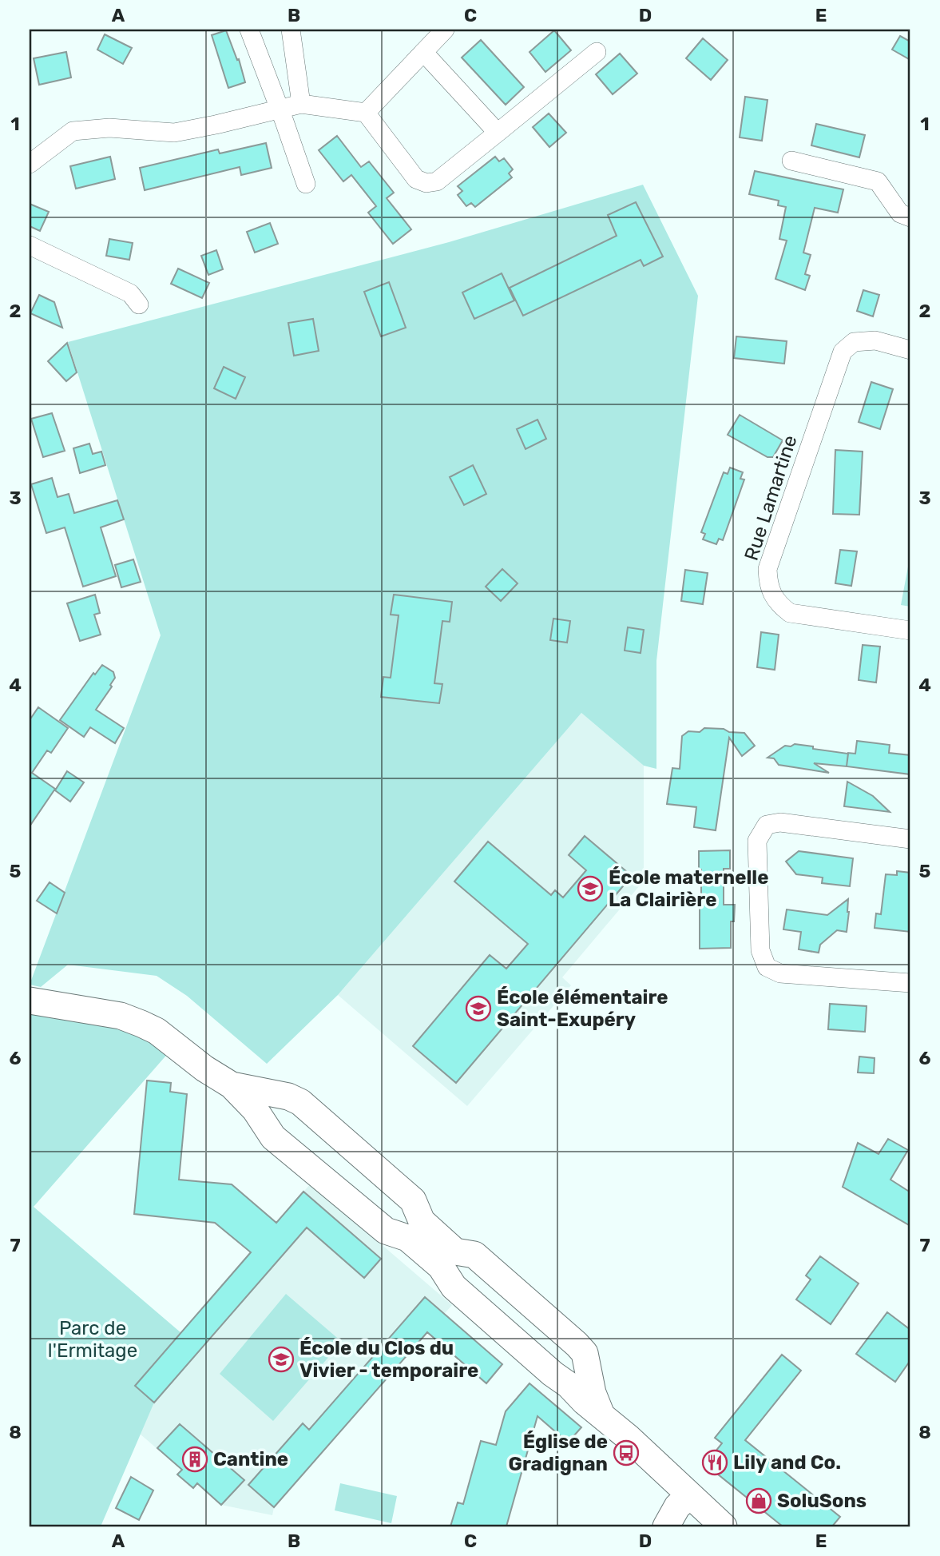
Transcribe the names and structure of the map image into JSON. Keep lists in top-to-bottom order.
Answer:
{
  "streets": {
    "street": ["Rue Lamartine"]
  },
  "parks": ["Parc de l'Ermitage"],
  "places": {
    "school or university": ["École maternelle La Clairière", "École élémentaire Saint-Exupéry", "École du Clos du Vivier - temporaire"],
    "bus stop": ["Église de Gradignan"],
    "building": ["Cantine"],
    "restaurant": ["Lily and Co."],
    "shop": ["SoluSons"]
  },
  "grid": {
    "columns": [
      "A",
      "B",
      "C",
      "D",
      "E"
    ],
    "rows": [
      "1",
      "2",
      "3",
      "4",
      "5",
      "6",
      "7",
      "8"
    ]
  }
}
